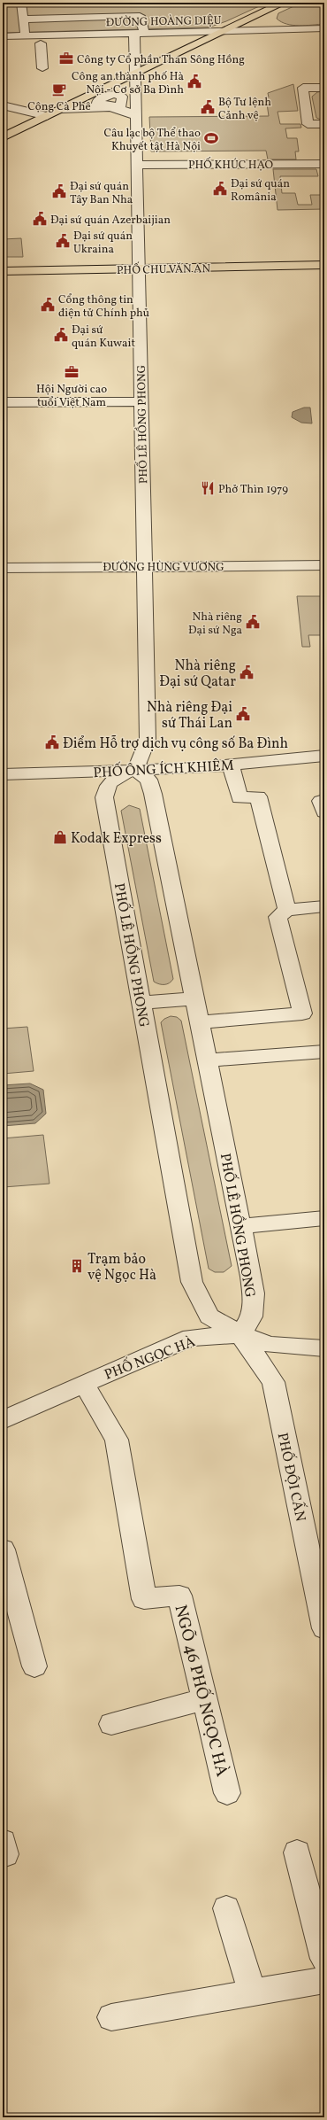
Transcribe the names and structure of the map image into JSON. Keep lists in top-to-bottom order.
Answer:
{
  "streets": {
    "main road": ["PHỐ CHU VĂN AN"],
    "street": [
      "ĐƯỜNG HOÀNG DIỆU",
      "PHỐ KHÚC HẠO",
      "PHỐ LÊ HỒNG PHONG",
      "ĐƯỜNG HÙNG VƯƠNG",
      "PHỐ ÔNG ÍCH KHIÊM",
      "PHỐ NGỌC HÀ",
      "PHỐ ĐỘI CẤN",
      "NGÕ 46 PHỐ NGỌC HÀ"
    ]
  },
  "crossings": [
    ["ĐƯỜNG HOÀNG DIỆU", "PHỐ LÊ HỒNG PHONG"],
    ["PHỐ KHÚC HẠO", "PHỐ LÊ HỒNG PHONG"],
    ["PHỐ CHU VĂN AN", "PHỐ LÊ HỒNG PHONG"],
    ["PHỐ LÊ HỒNG PHONG", "ĐƯỜNG HÙNG VƯƠNG"],
    ["PHỐ LÊ HỒNG PHONG", "PHỐ ÔNG ÍCH KHIÊM"],
    ["PHỐ LÊ HỒNG PHONG", "PHỐ NGỌC HÀ"],
    ["PHỐ LÊ HỒNG PHONG", "PHỐ ĐỘI CẤN"],
    ["PHỐ NGỌC HÀ", "PHỐ ĐỘI CẤN"],
    ["PHỐ NGỌC HÀ", "NGÕ 46 PHỐ NGỌC HÀ"]
  ],
  "places": {
    "office": ["Công ty Cổ phần Than Sông Hồng", "Hội Người cao tuổi Việt Nam"],
    "public building": [
      "Công an thành phố Hà Nội - Cơ sở Ba Đình",
      "Bộ Tư lệnh Cảnh vệ",
      "Đại sứ quán România",
      "Đại sứ quán Tây Ban Nha",
      "Đại sứ quán Azerbaijian",
      "Đại sứ quán Ukraina",
      "Cổng thông tin điện tử Chính phủ",
      "Đại sứ quán Kuwait",
      "Nhà riêng Đại sứ Nga",
      "Nhà riêng Đại sứ Qatar",
      "Nhà riêng Đại sứ Thái Lan",
      "Điểm Hỗ trợ dịch vụ công số Ba Đình"
    ],
    "cafe": ["Cộng Cà Phê"],
    "sports": ["Câu lạc bộ Thể thao Khuyết tật Hà Nội"],
    "restaurant": ["Phở Thìn 1979"],
    "shop": ["Kodak Express"],
    "building": ["Trạm bảo vệ Ngọc Hà"]
  }
}
